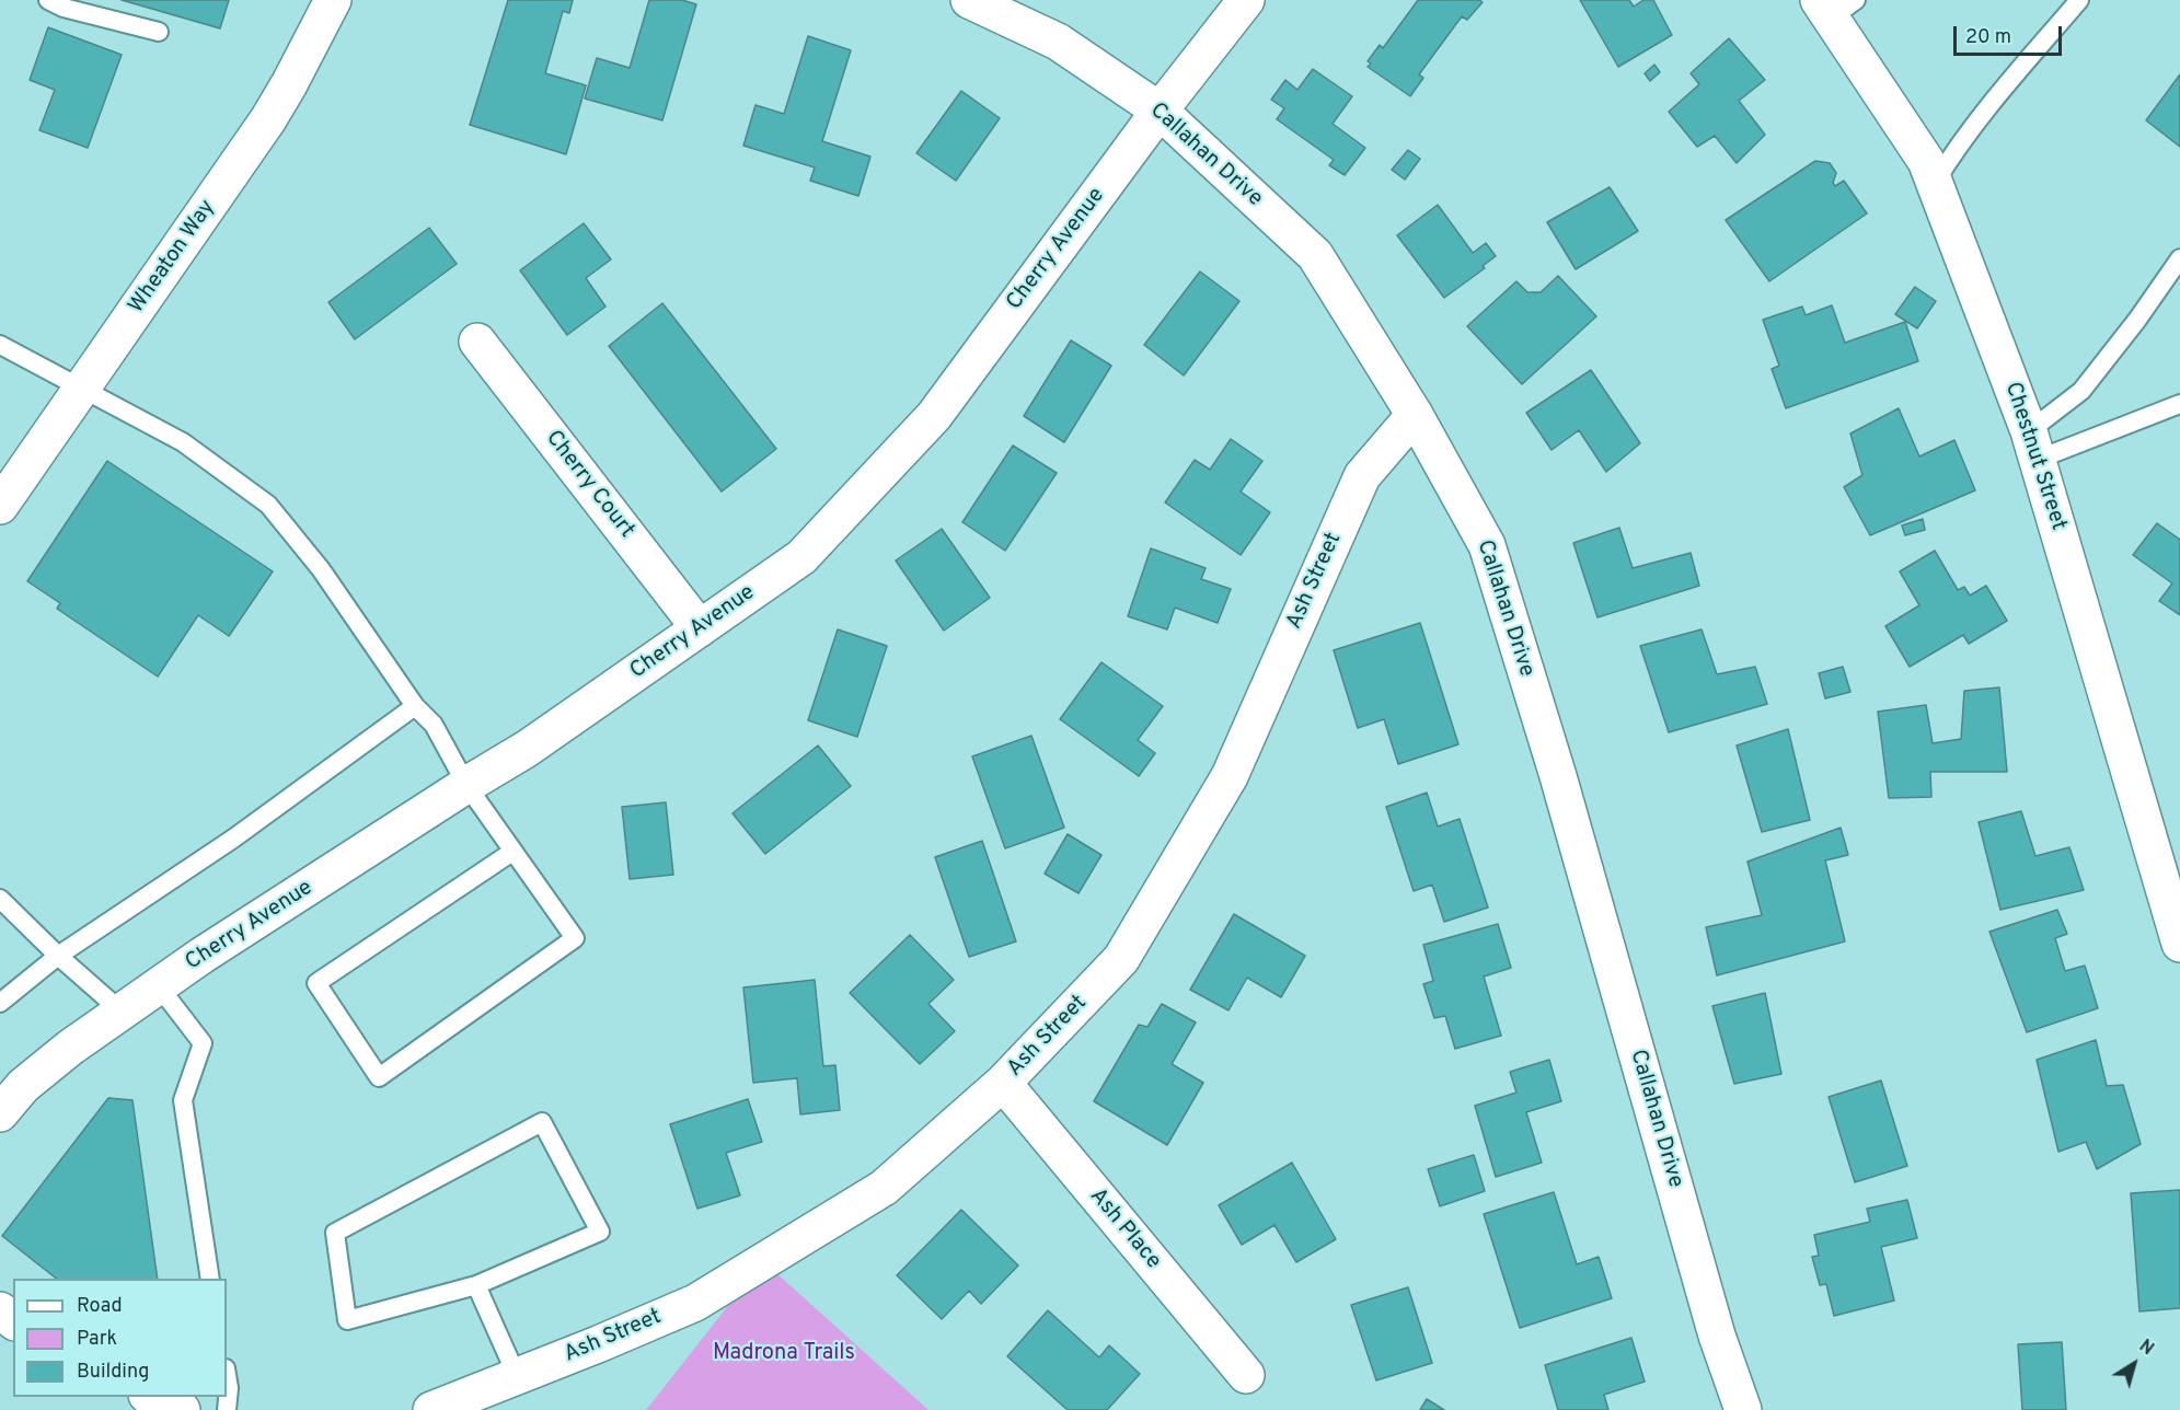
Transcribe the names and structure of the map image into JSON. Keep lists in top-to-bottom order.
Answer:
{
  "streets": {
    "street": [
      "Callahan Drive",
      "Cherry Avenue",
      "Wheaton Way",
      "Chestnut Street",
      "Cherry Court",
      "Ash Street",
      "Ash Place"
    ]
  },
  "crossings": [
    ["Callahan Drive", "Cherry Avenue"],
    ["Callahan Drive", "Ash Street"],
    ["Cherry Avenue", "Cherry Court"],
    ["Ash Street", "Ash Place"]
  ],
  "parks": ["Madrona Trails"],
  "legend": ["Road", "Park", "Building"],
  "scale_bar": "20 m",
  "north": "top right"
}
